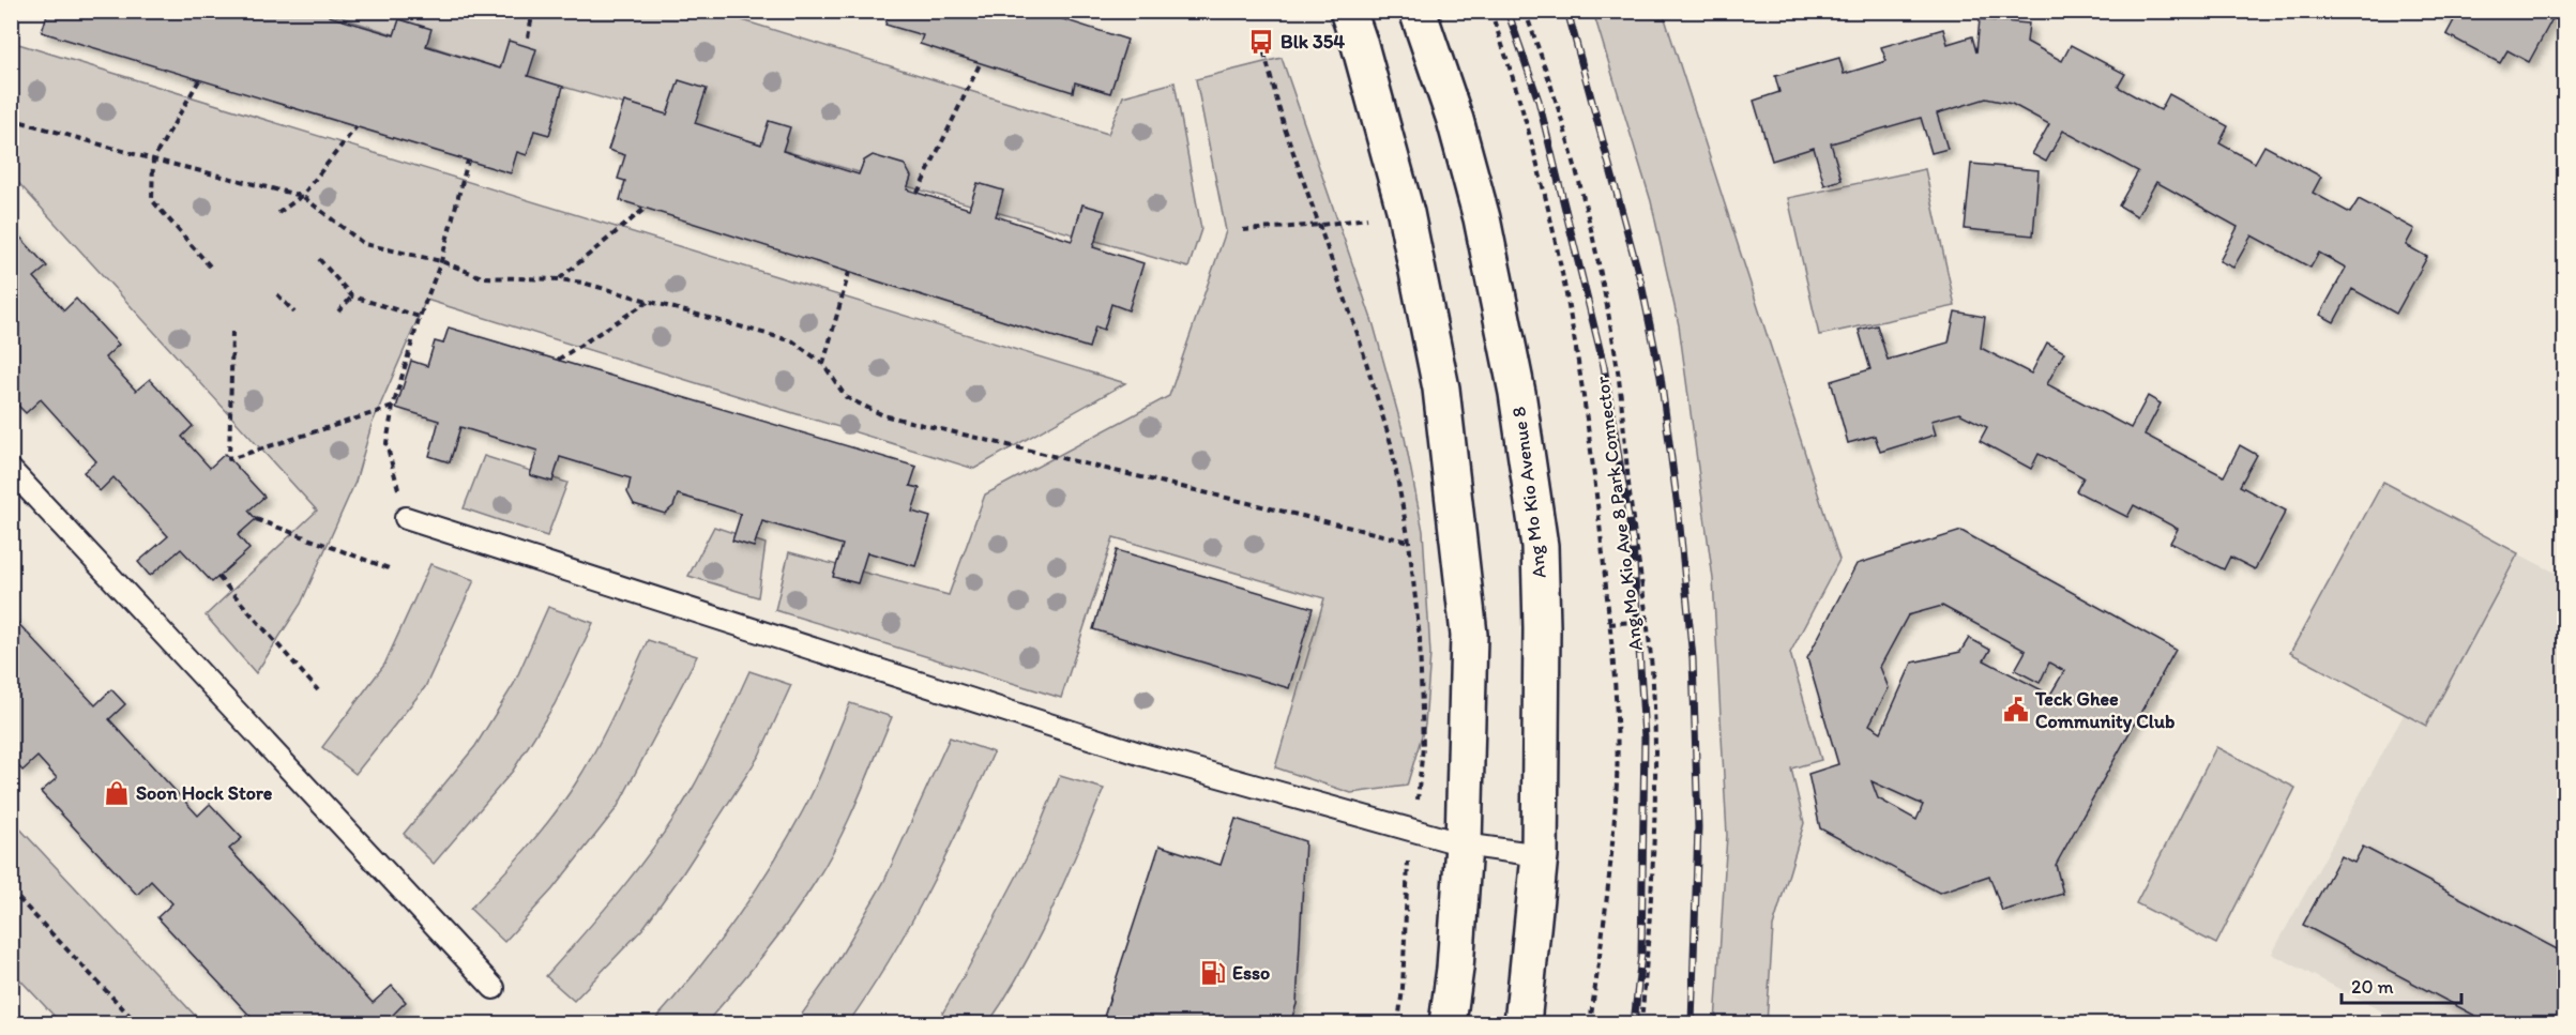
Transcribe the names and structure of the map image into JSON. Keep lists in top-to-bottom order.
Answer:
{
  "streets": {
    "main road": ["Ang Mo Kio Avenue 8"],
    "path": ["Ang Mo Kio Ave 8 Park Connector"]
  },
  "places": {
    "bus stop": ["Blk 354"],
    "public building": ["Teck Ghee Community Club"],
    "shop": ["Soon Hock Store"],
    "fuel station": ["Esso"]
  },
  "scale_bar": "20 m"
}
